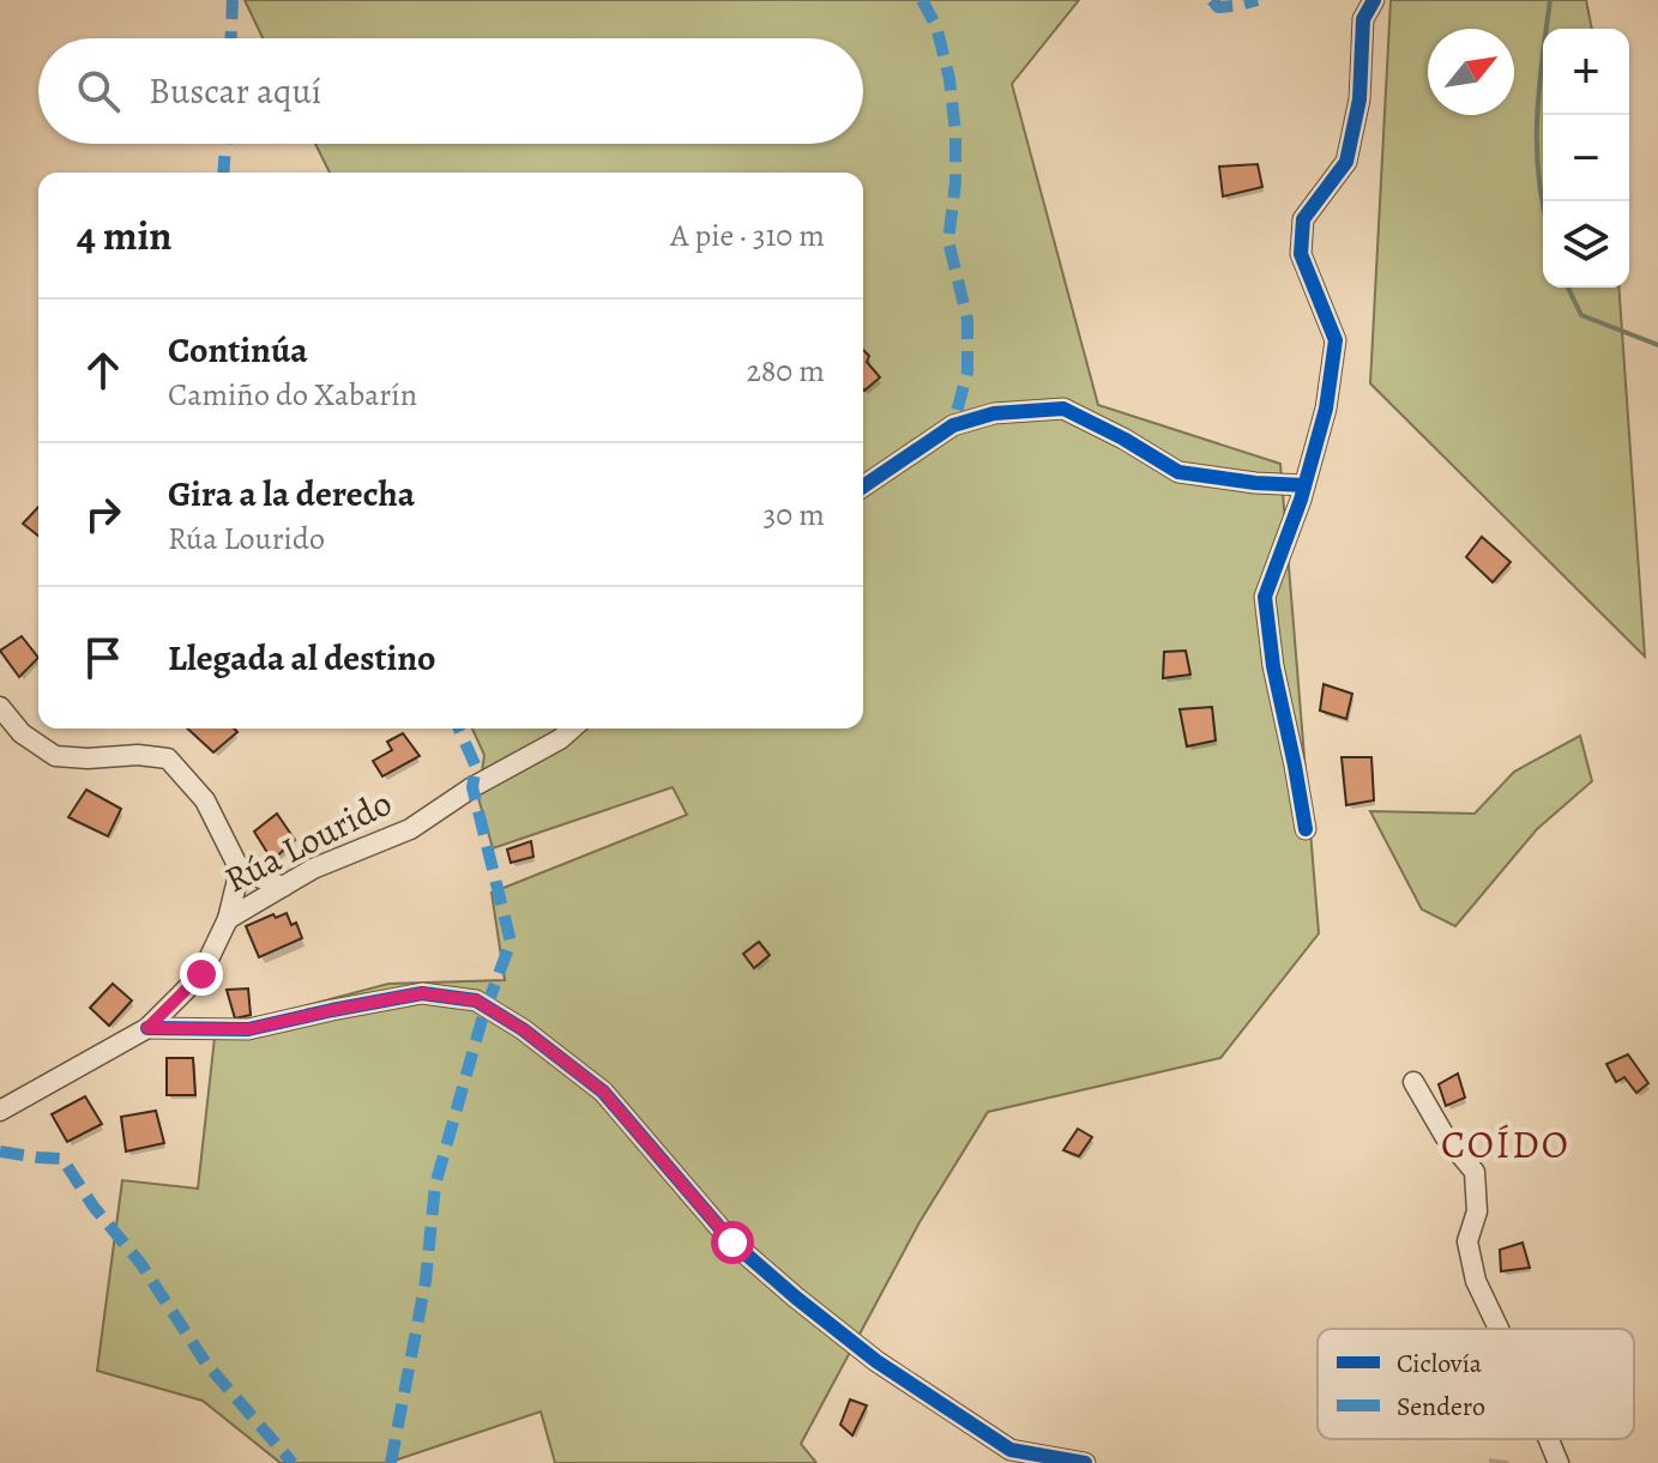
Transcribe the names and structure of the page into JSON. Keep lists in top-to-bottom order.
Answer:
{
  "streets": {
    "street": ["Rúa Lourido"]
  },
  "districts": ["COÍDO"],
  "legend": ["Ciclovía", "Sendero"],
  "north": "top right",
  "page": {
    "map_buttons": ["+", "−"],
    "search": "Buscar aquí",
    "heading": ["4 min", "A pie · 310 m"],
    "list": [
      ["Continúa", "Camiño do Xabarín", "280 m"],
      ["Gira a la derecha", "Rúa Lourido", "30 m"],
      "Llegada al destino"
    ]
  }
}
